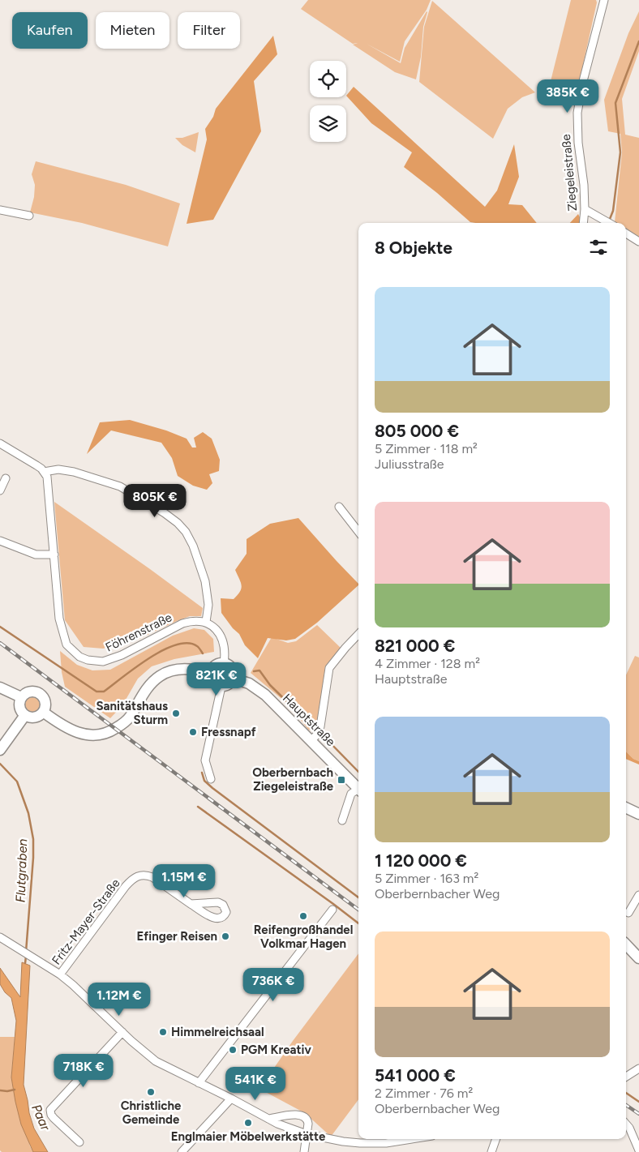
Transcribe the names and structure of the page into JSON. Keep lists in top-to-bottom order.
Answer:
{
  "streets": {
    "main road": ["Hauptstraße"],
    "street": ["Ziegeleistraße", "Föhrenstraße", "Fritz-Mayer-Straße"]
  },
  "water": ["Flutgraben", "Paar"],
  "places": {
    "other": [
      "Sanitätshaus Sturm",
      "Fressnapf",
      "Reifengroßhandel Volkmar Hagen",
      "Efinger Reisen",
      "Himmelreichsaal",
      "PGM Kreativ",
      "Christliche Gemeinde",
      "Englmaier Möbelwerkstätte"
    ],
    "transit": ["Oberbernbach Ziegeleistraße"]
  },
  "page": {
    "chip": ["Kaufen", "Mieten", "Filter"],
    "price": [
      "385K €",
      "805K €",
      "821K €",
      "1.15M €",
      "736K €",
      "1.12M €",
      "718K €",
      "541K €"
    ],
    "heading": "8 Objekte",
    "list": [
      {
        "name": "805 000 €",
        "note": "5 Zimmer · 118 m² · Juliusstraße"
      },
      {
        "name": "821 000 €",
        "note": "4 Zimmer · 128 m² · Hauptstraße"
      },
      {
        "name": "1 120 000 €",
        "note": "5 Zimmer · 163 m² · Oberbernbacher Weg"
      },
      {
        "name": "541 000 €",
        "note": "2 Zimmer · 76 m² · Oberbernbacher Weg"
      }
    ]
  }
}
